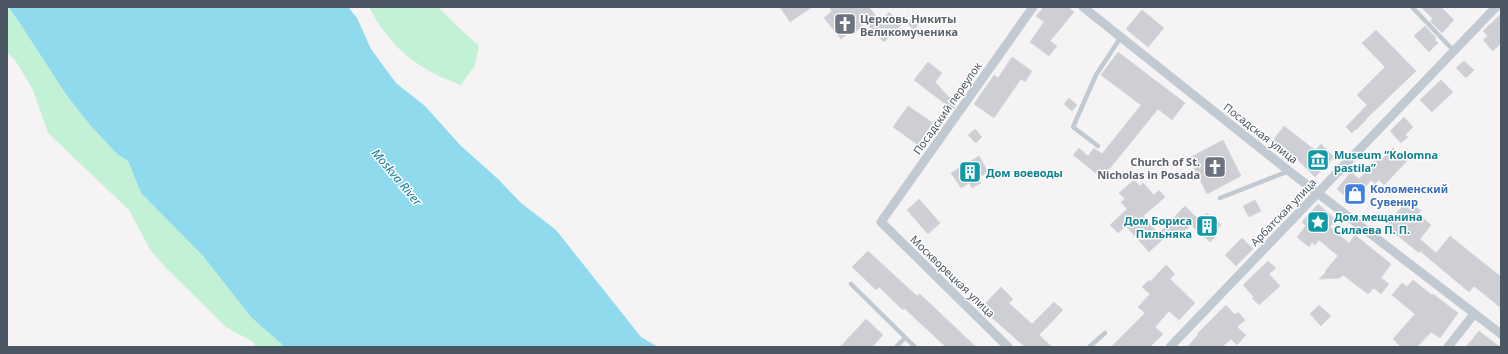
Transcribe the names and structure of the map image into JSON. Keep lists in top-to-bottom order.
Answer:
{
  "streets": {
    "street": [
      "Посадский переулок",
      "Посадская улица",
      "Арбатская улица",
      "Москворецкая улица"
    ]
  },
  "crossings": [
    ["Посадский переулок", "Москворецкая улица"],
    ["Посадская улица", "Арбатская улица"]
  ],
  "water": ["Moskva River"],
  "places": {
    "church": ["Церковь Никиты Великомученика", "Church of St. Nicholas in Posada"],
    "museum": ["Museum “Kolomna pastila”"],
    "building": ["Дом воеводы", "Дом Бориса Пильняка"],
    "shop": ["Коломенский Сувенир"],
    "place": ["Дом мещанина Силаева П. П."]
  }
}
